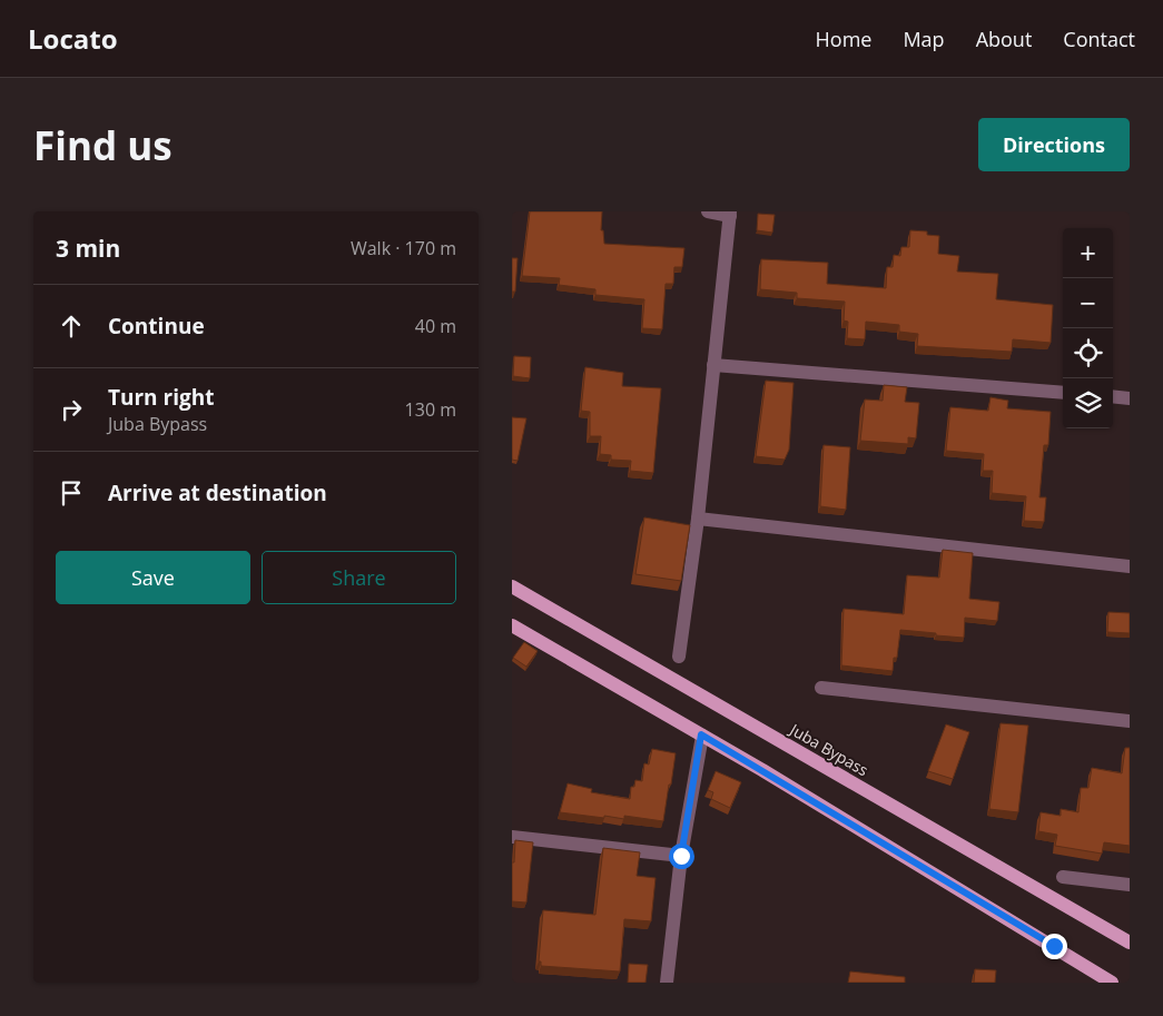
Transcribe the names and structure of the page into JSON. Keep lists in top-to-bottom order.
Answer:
{
  "streets": {
    "main road": ["Juba Bypass"]
  },
  "page": {
    "header": "Locato",
    "nav": [
      "Home",
      "Map",
      "About",
      "Contact"
    ],
    "buttons": [
      "Directions",
      ["Save", "Share"]
    ],
    "title": "Find us",
    "heading": ["3 min", "Walk · 170 m"],
    "map_buttons": ["+", "−"],
    "list": [
      ["Continue", "40 m"],
      ["Turn right", "Juba Bypass", "130 m"],
      "Arrive at destination"
    ]
  }
}
